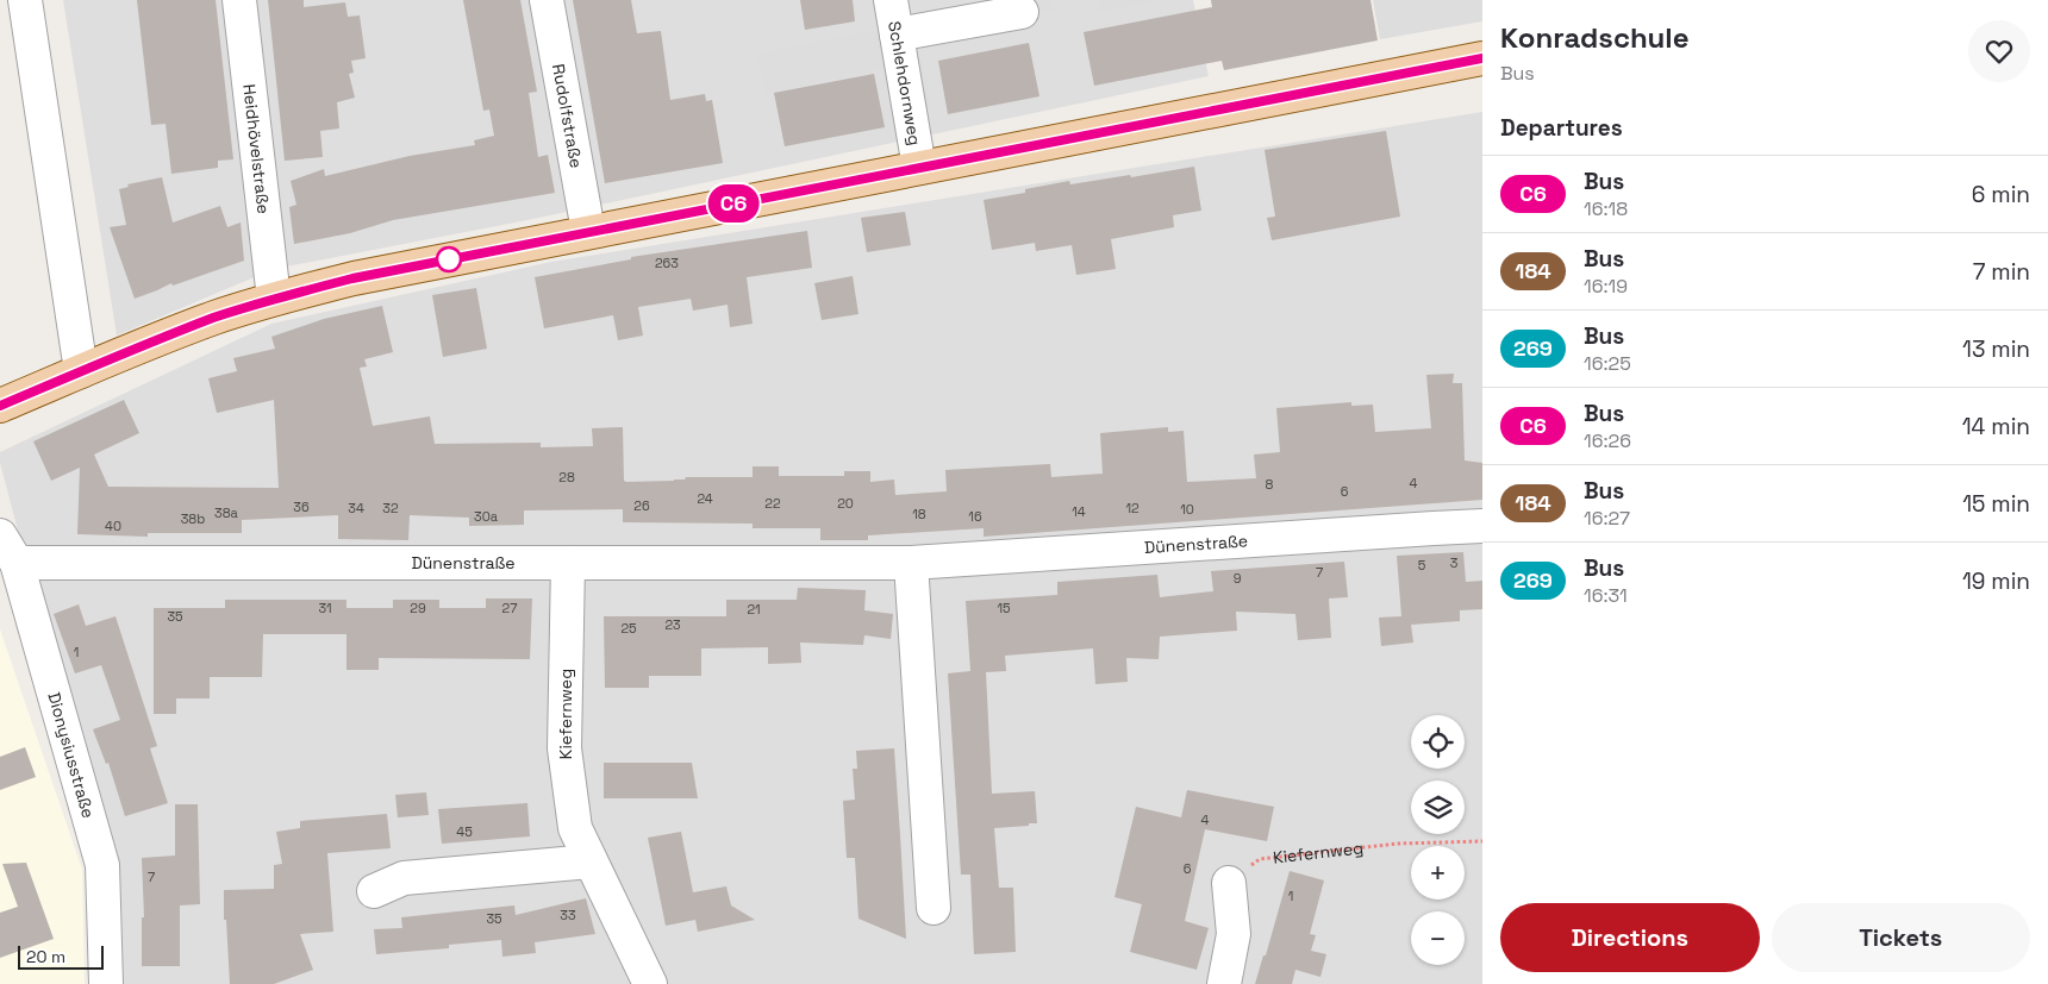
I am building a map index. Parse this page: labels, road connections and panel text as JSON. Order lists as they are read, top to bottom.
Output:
{
  "streets": {
    "street": [
      "Schlehdornweg",
      "Rudolfstraße",
      "Heidhövelstraße",
      "Dünenstraße",
      "Kiefernweg",
      "Dionysiusstraße"
    ]
  },
  "crossings": [
    ["Dünenstraße", "Kiefernweg"],
    ["Dünenstraße", "Dionysiusstraße"]
  ],
  "lines": ["bus line C6"],
  "house_numbers": [
    "263",
    "28",
    "4",
    "8",
    "6",
    "24",
    "22",
    "20",
    "26",
    "36",
    "34",
    "32",
    "12",
    "10",
    "14",
    "38a",
    "18",
    "30a",
    "16",
    "38b",
    "40",
    "3",
    "5",
    "7",
    "9",
    "31",
    "29",
    "27",
    "15",
    "21",
    "35",
    "23",
    "25",
    "1",
    "4",
    "45",
    "6",
    "7",
    "1",
    "33",
    "35"
  ],
  "scale_bar": "20 m",
  "page": {
    "on_map": "C6",
    "heading": [
      ["Konradschule", "Bus"],
      "Departures"
    ],
    "list": [
      {
        "mark": "C6",
        "name": "Bus",
        "note": "16:18",
        "value": "6 min"
      },
      {
        "mark": "184",
        "name": "Bus",
        "note": "16:19",
        "value": "7 min"
      },
      {
        "mark": "269",
        "name": "Bus",
        "note": "16:25",
        "value": "13 min"
      },
      {
        "mark": "C6",
        "name": "Bus",
        "note": "16:26",
        "value": "14 min"
      },
      {
        "mark": "184",
        "name": "Bus",
        "note": "16:27",
        "value": "15 min"
      },
      {
        "mark": "269",
        "name": "Bus",
        "note": "16:31",
        "value": "19 min"
      }
    ],
    "map_buttons": ["+", "−"],
    "buttons": ["Directions", "Tickets"],
    "scale": "20 m"
  }
}
